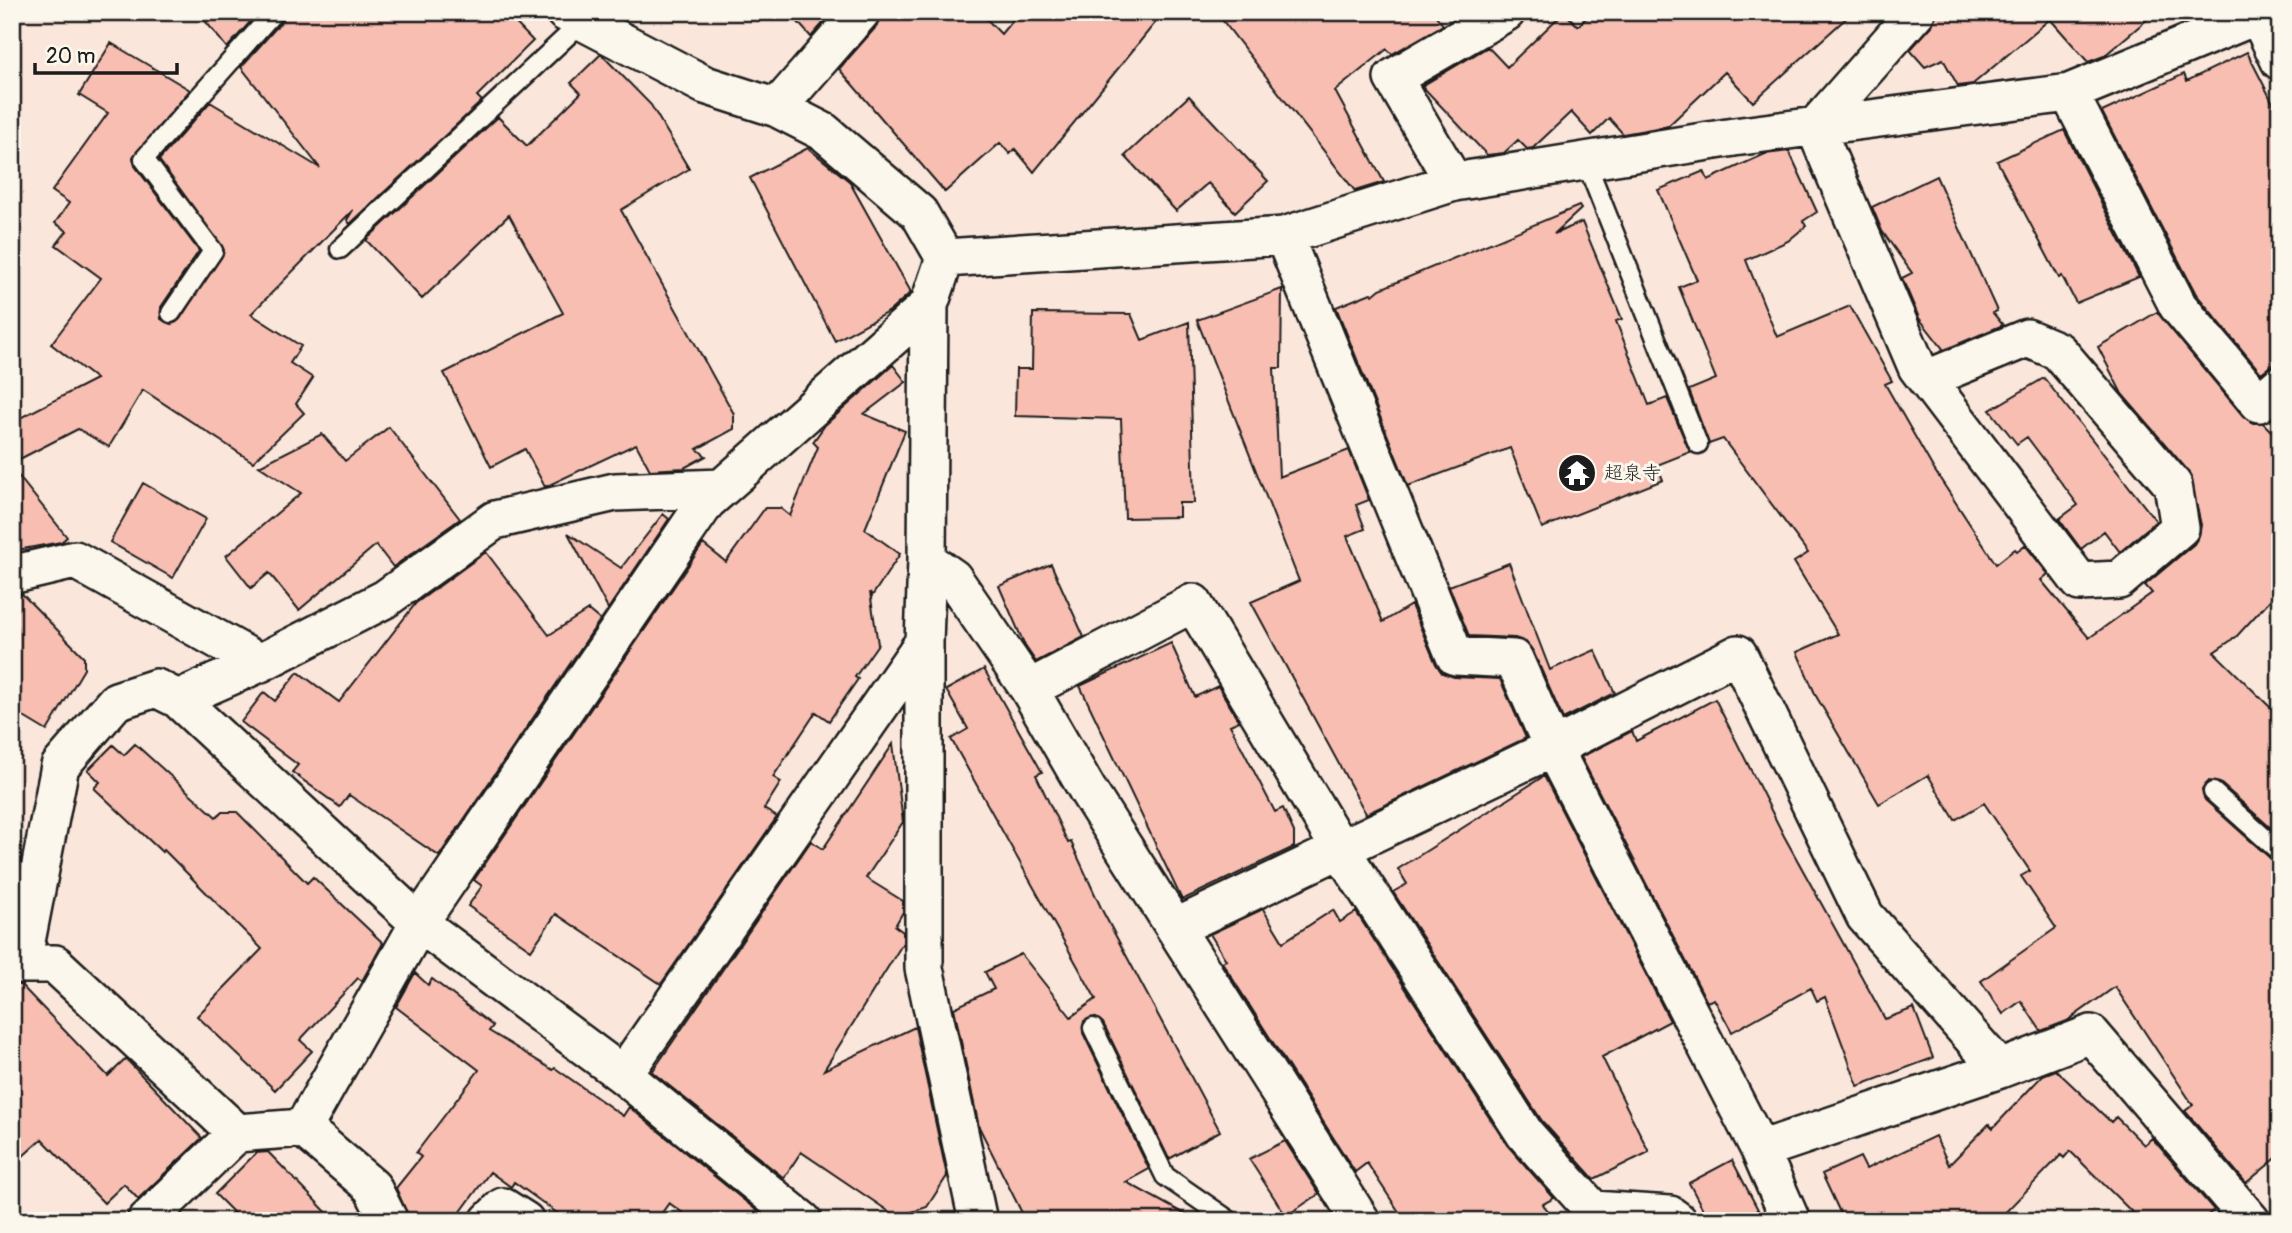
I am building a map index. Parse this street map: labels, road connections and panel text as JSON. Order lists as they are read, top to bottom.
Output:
{
  "places": {
    "temple": ["超泉寺"]
  },
  "scale_bar": "20 m"
}
